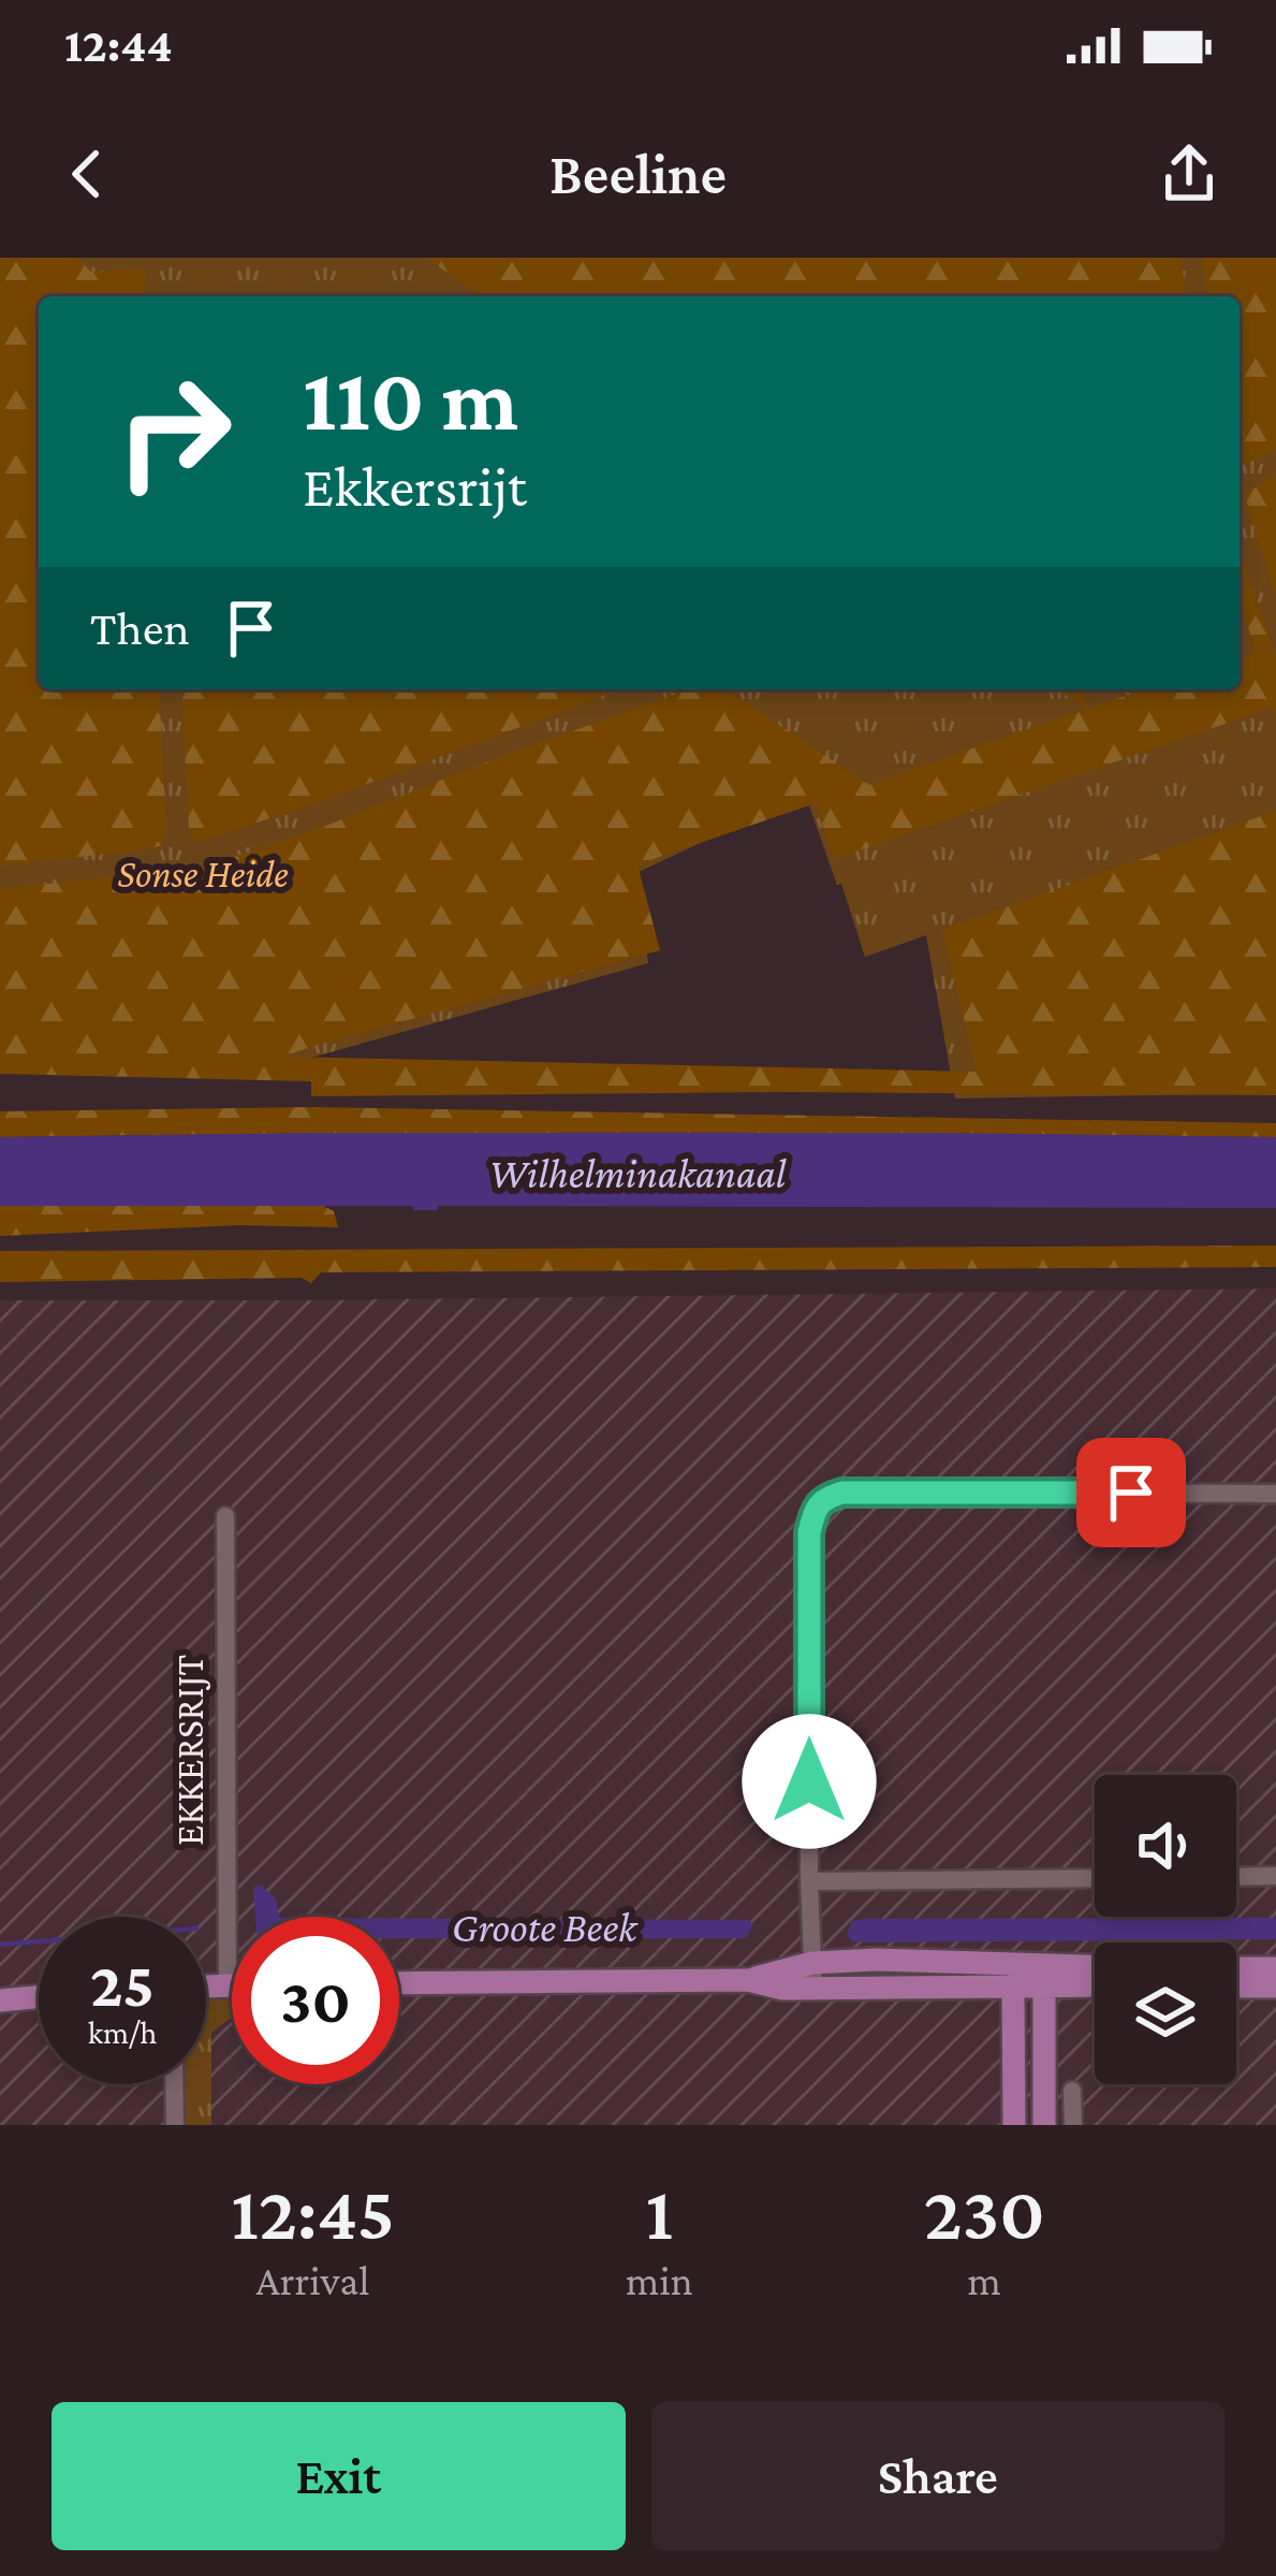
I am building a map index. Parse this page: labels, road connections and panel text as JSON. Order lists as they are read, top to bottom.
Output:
{
  "streets": {
    "street": ["EKKERSRIJT"]
  },
  "water": ["Wilhelminakanaal", "Groote Beek"],
  "parks": ["Sonse Heide"],
  "page": {
    "status": "12:44",
    "header": "Beeline",
    "turn": ["110 m", "Ekkersrijt"],
    "then": "Then",
    "speed": "25 km/h",
    "limit": "30",
    "eta": [
      "12:45",
      "Arrival",
      "1",
      "min",
      "230",
      "m"
    ],
    "buttons": ["Exit", "Share"]
  }
}
